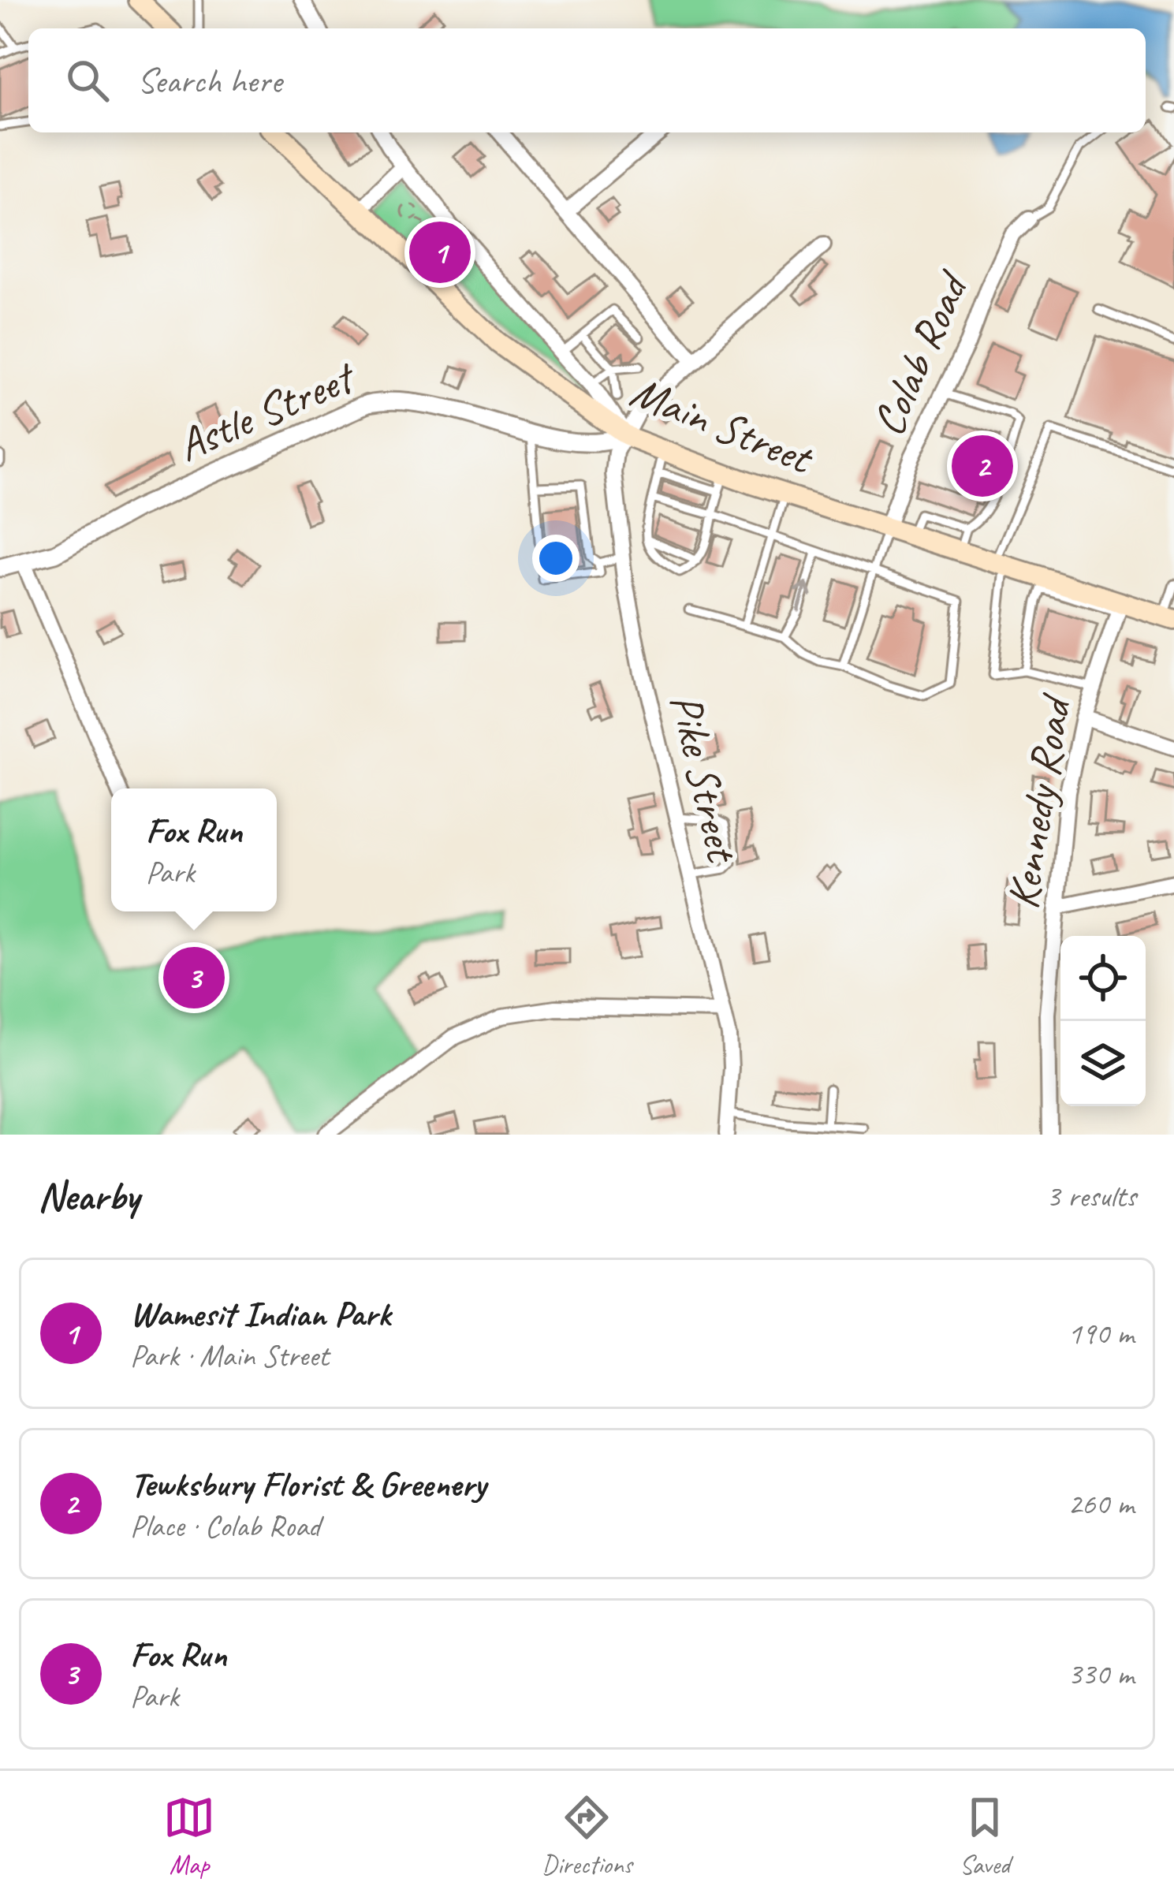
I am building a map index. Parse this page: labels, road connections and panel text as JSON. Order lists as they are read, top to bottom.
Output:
{
  "streets": {
    "main road": ["Main Street"],
    "street": [
      "Colab Road",
      "Astle Street",
      "Pike Street",
      "Kennedy Road"
    ]
  },
  "crossings": [
    ["Colab Road", "Main Street"],
    ["Astle Street", "Main Street"],
    ["Astle Street", "Pike Street"],
    ["Main Street", "Pike Street"],
    ["Main Street", "Kennedy Road"]
  ],
  "page": {
    "search": "Search here",
    "pins": ["1", "2", "3"],
    "popup": ["Fox Run", "Park"],
    "heading": ["Nearby", "3 results"],
    "list": [
      {
        "mark": "1",
        "name": "Wamesit Indian Park",
        "note": "Park · Main Street",
        "value": "190 m"
      },
      {
        "mark": "2",
        "name": "Tewksbury Florist & Greenery",
        "note": "Place · Colab Road",
        "value": "260 m"
      },
      {
        "mark": "3",
        "name": "Fox Run",
        "note": "Park",
        "value": "330 m"
      }
    ],
    "nav": ["Map", "Directions", "Saved"]
  }
}
